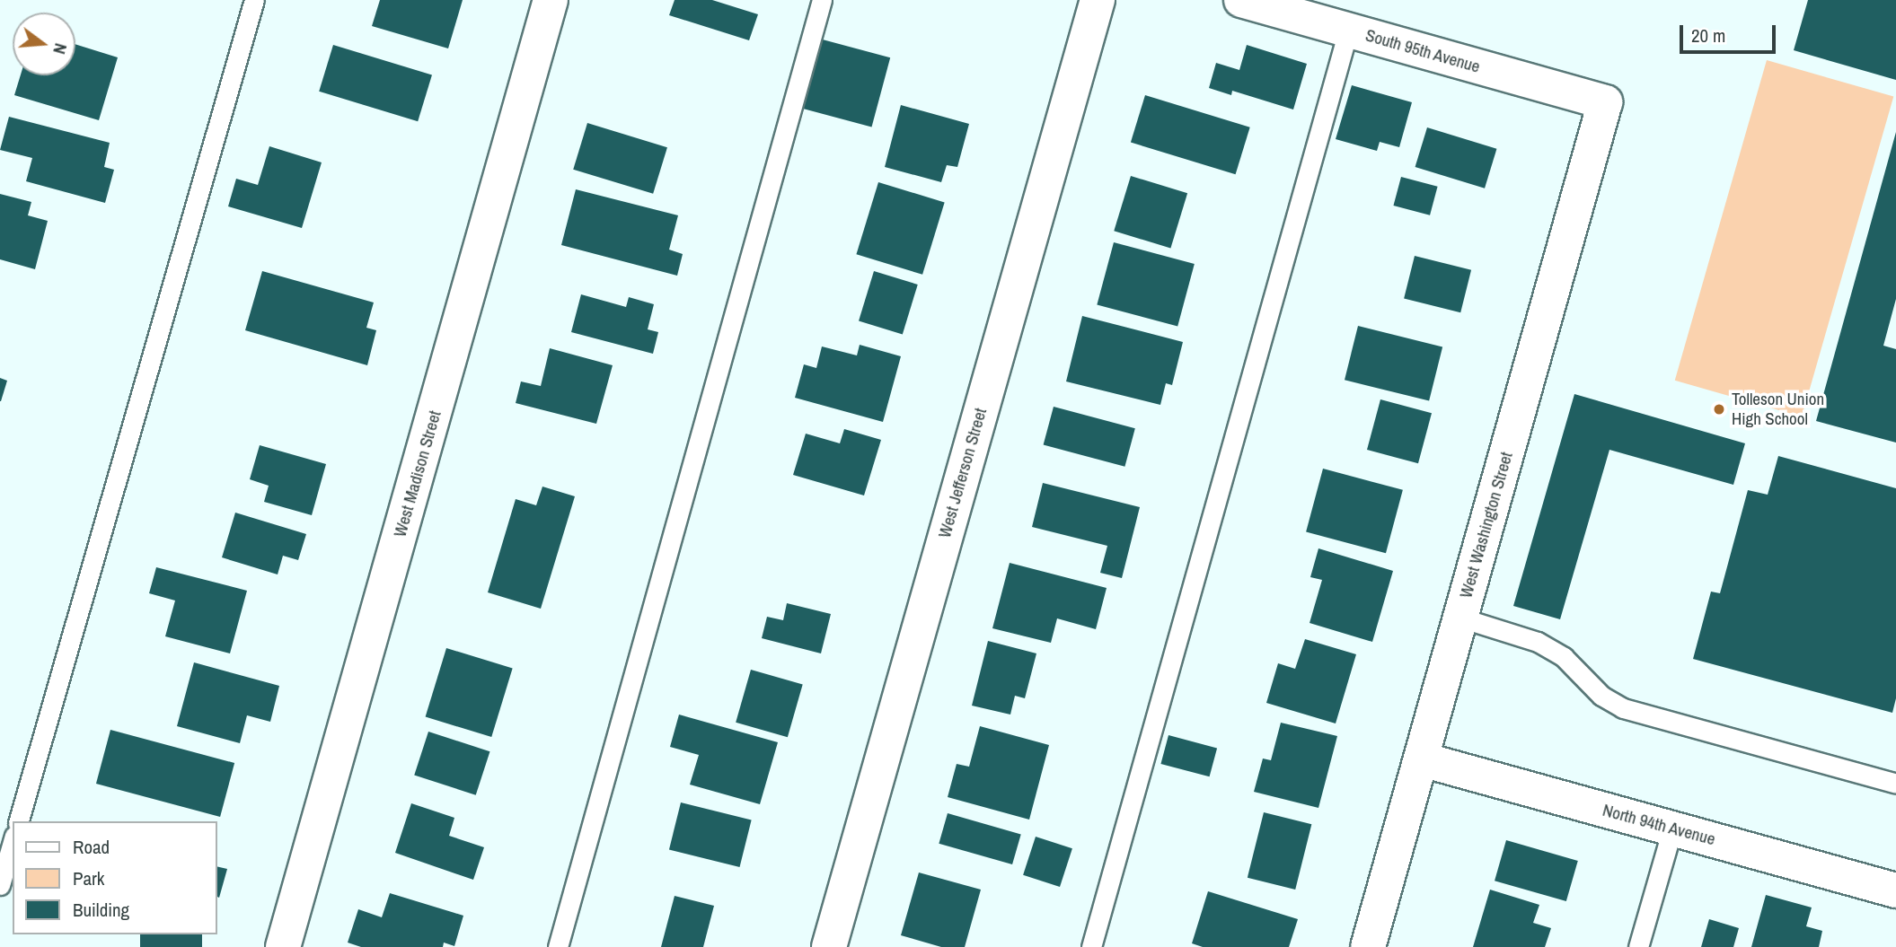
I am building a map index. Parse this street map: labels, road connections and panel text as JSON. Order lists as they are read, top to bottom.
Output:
{
  "streets": {
    "street": [
      "South 95th Avenue",
      "West Jefferson Street",
      "West Madison Street",
      "West Washington Street",
      "North 94th Avenue"
    ]
  },
  "crossings": [
    ["South 95th Avenue", "West Washington Street"],
    ["West Washington Street", "North 94th Avenue"]
  ],
  "places": ["Tolleson Union High School"],
  "legend": ["Road", "Park", "Building"],
  "scale_bar": "20 m",
  "north": "right"
}
